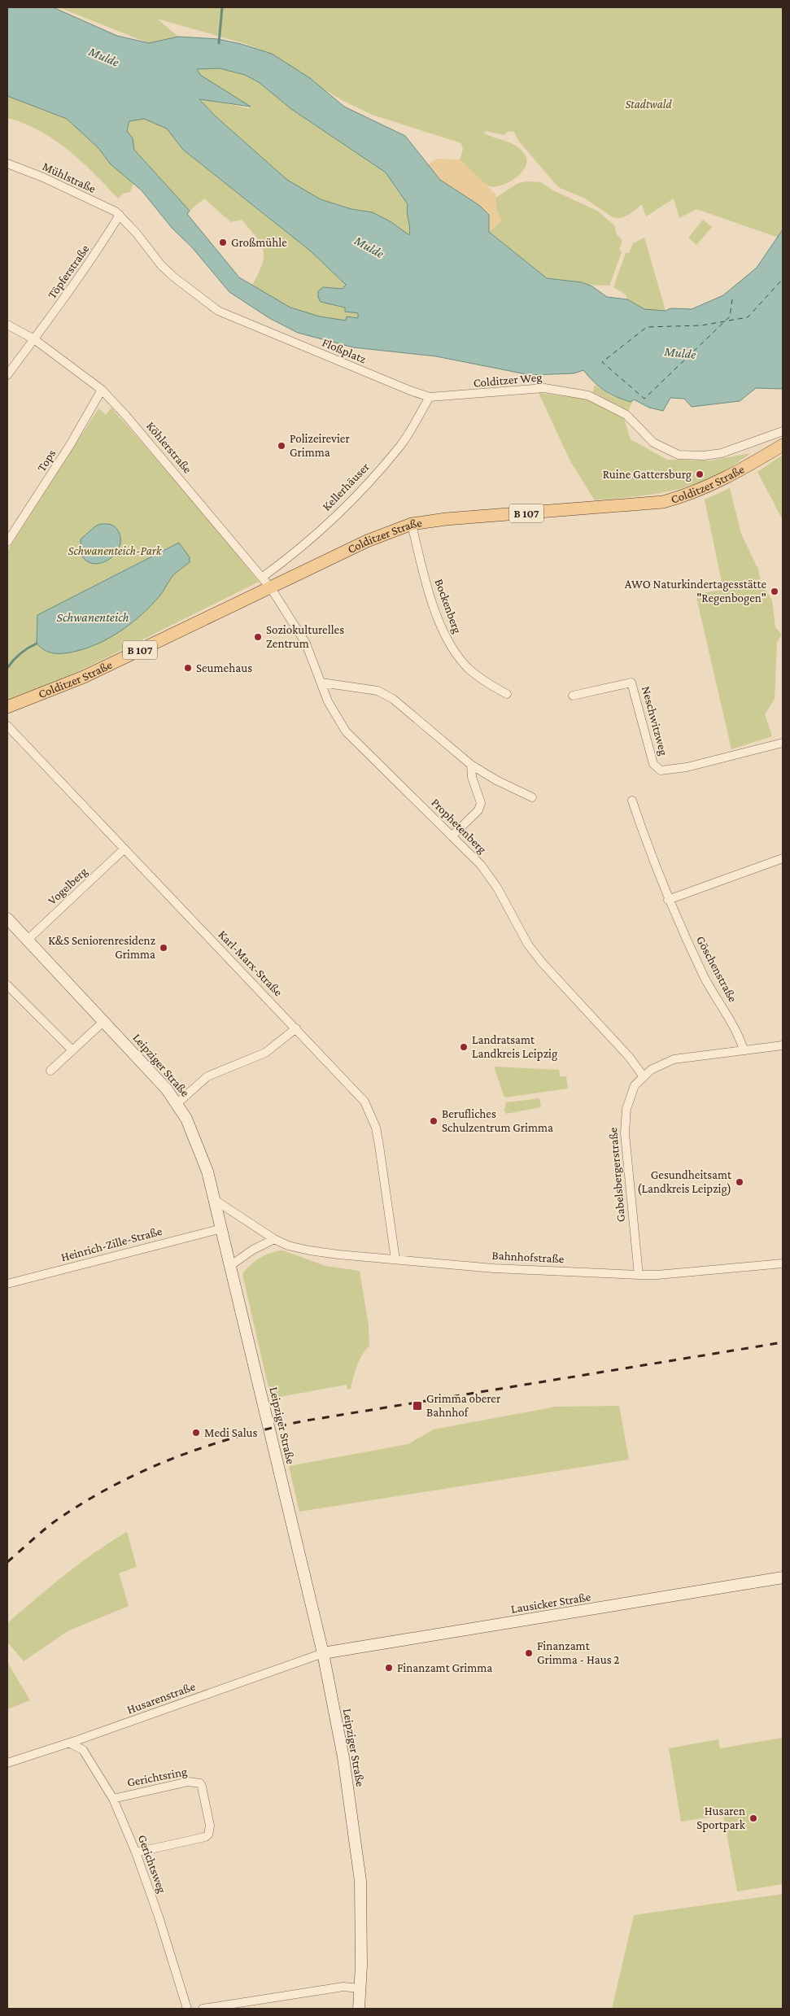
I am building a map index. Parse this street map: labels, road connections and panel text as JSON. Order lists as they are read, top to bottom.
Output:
{
  "streets": {
    "main road": [
      "Colditzer Straße",
      "B 107",
      "Leipziger Straße",
      "Lausicker Straße"
    ],
    "street": [
      "Mühlstraße",
      "Töpferstraße",
      "Floßplatz",
      "Colditzer Weg",
      "Köhlerstraße",
      "Tops",
      "Kellerhäuser",
      "Bockenberg",
      "Neschwitzweg",
      "Prophetenberg",
      "Vogelberg",
      "Karl-Marx-Straße",
      "Göschenstraße",
      "Gabelsbergerstraße",
      "Heinrich-Zille-Straße",
      "Bahnhofstraße",
      "Husarenstraße",
      "Gerichtsring",
      "Gerichtsweg"
    ]
  },
  "crossings": [
    ["Mühlstraße", "Töpferstraße"],
    ["Mühlstraße", "Floßplatz"],
    ["Töpferstraße", "Floßplatz"],
    ["Töpferstraße", "Köhlerstraße"],
    ["Floßplatz", "Colditzer Weg"],
    ["Floßplatz", "Kellerhäuser"],
    ["Colditzer Weg", "Kellerhäuser"],
    ["Köhlerstraße", "Tops"],
    ["Köhlerstraße", "Colditzer Straße"],
    ["Köhlerstraße", "Kellerhäuser"],
    ["Köhlerstraße", "Prophetenberg"],
    ["Colditzer Straße", "Bockenberg"],
    ["Colditzer Straße", "Prophetenberg"],
    ["Prophetenberg", "Gabelsbergerstraße"],
    ["Vogelberg", "Karl-Marx-Straße"],
    ["Vogelberg", "Leipziger Straße"],
    ["Karl-Marx-Straße", "Bahnhofstraße"],
    ["Göschenstraße", "Gabelsbergerstraße"],
    ["Leipziger Straße", "Heinrich-Zille-Straße"],
    ["Leipziger Straße", "Bahnhofstraße"],
    ["Leipziger Straße", "Lausicker Straße"],
    ["Leipziger Straße", "Husarenstraße"],
    ["Gabelsbergerstraße", "Bahnhofstraße"],
    ["Lausicker Straße", "Husarenstraße"],
    ["Husarenstraße", "Gerichtsweg"],
    ["Gerichtsring", "Gerichtsweg"]
  ],
  "water": ["Mulde", "Schwanenteich"],
  "parks": ["Stadtwald", "Schwanenteich-Park"],
  "places": {
    "other": [
      "Großmühle",
      "Polizeirevier Grimma",
      "Ruine Gattersburg",
      "AWO Naturkindertagesstätte \"Regenbogen\"",
      "Soziokulturelles Zentrum",
      "Seumehaus",
      "K&S Seniorenresidenz Grimma",
      "Landratsamt Landkreis Leipzig",
      "Berufliches Schulzentrum Grimma",
      "Gesundheitsamt (Landkreis Leipzig)",
      "Medi Salus",
      "Finanzamt Grimma - Haus 2",
      "Finanzamt Grimma",
      "Husaren Sportpark"
    ],
    "transit": ["Grimma oberer Bahnhof"]
  }
}
